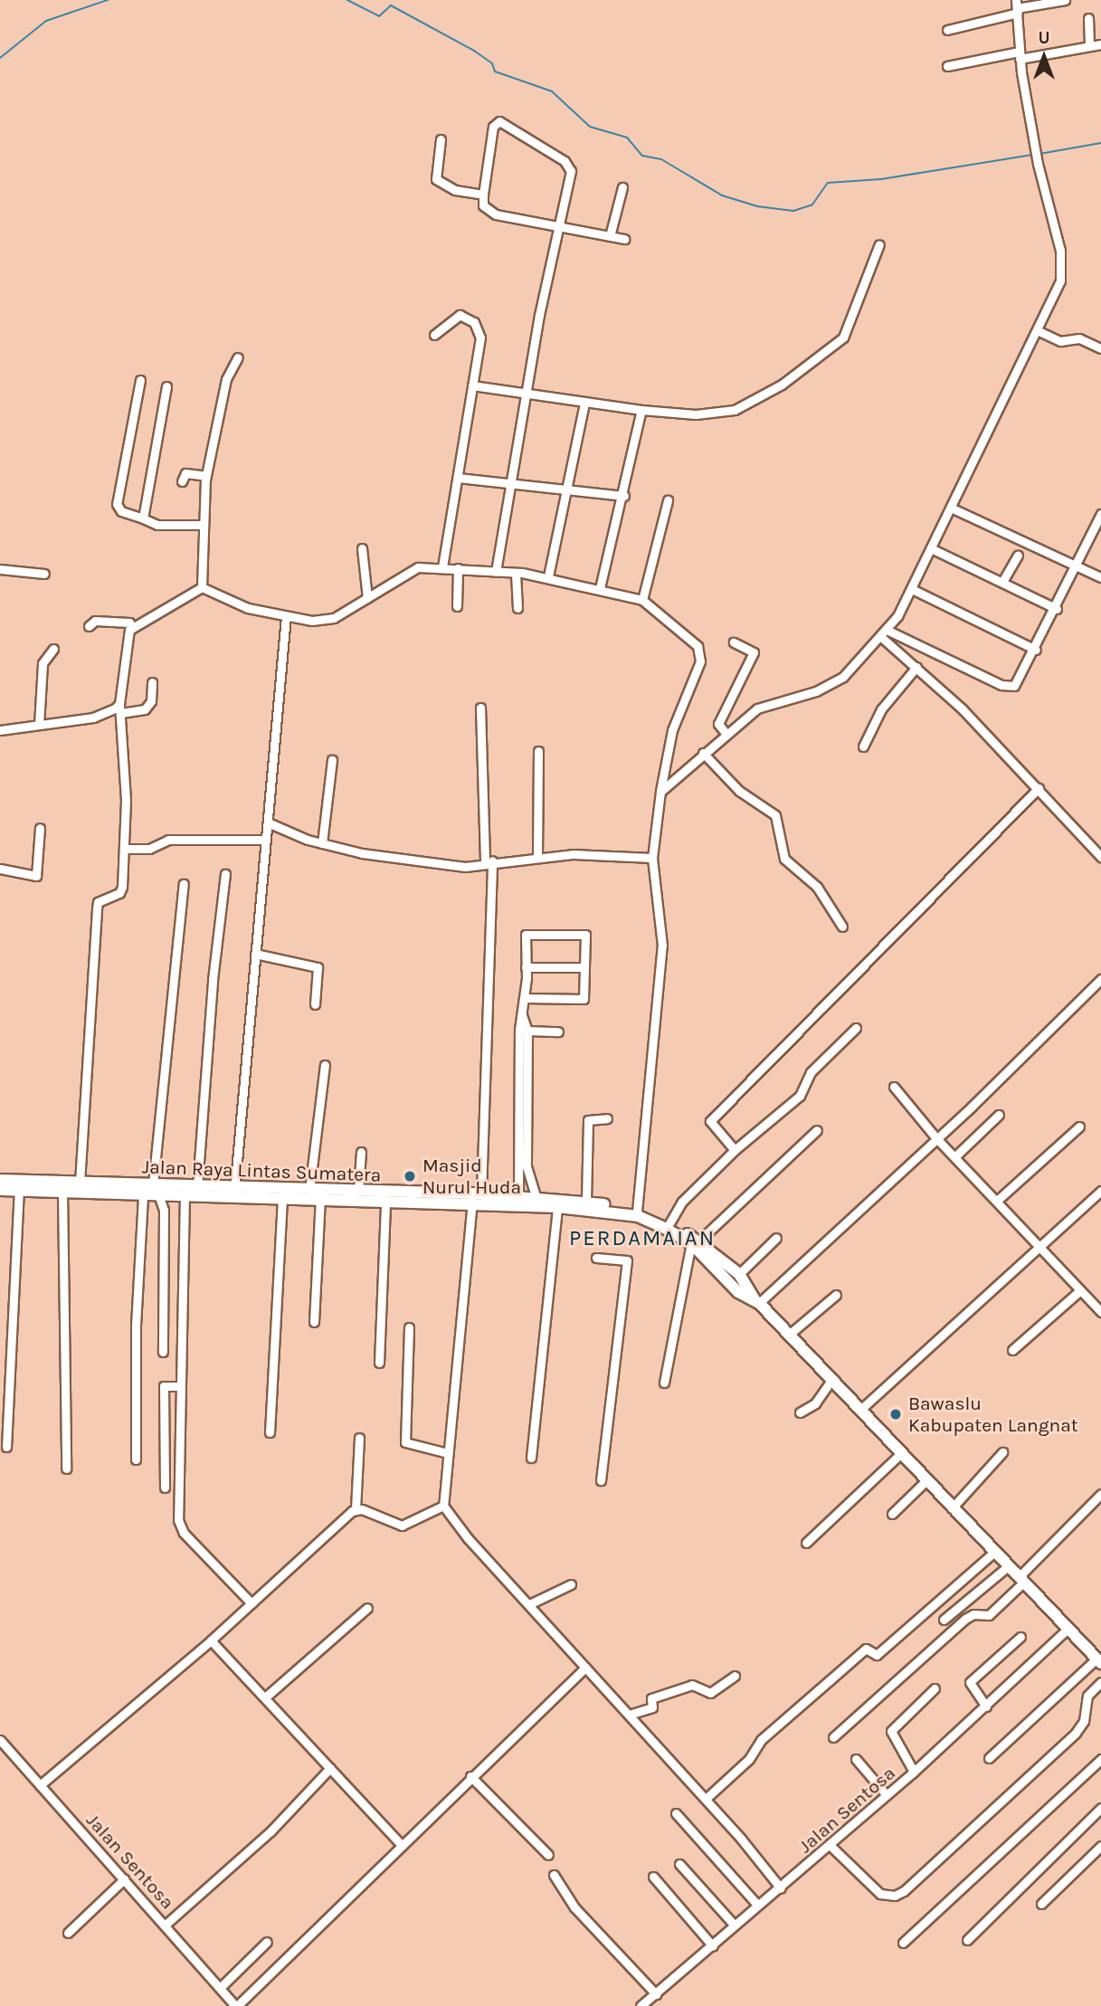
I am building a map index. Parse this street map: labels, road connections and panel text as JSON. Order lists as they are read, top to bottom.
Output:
{
  "streets": {
    "highway": ["Jalan Raya Lintas Sumatera"],
    "street": ["Jalan Sentosa"]
  },
  "crossings": [
    ["Jalan Raya Lintas Sumatera", "Jalan Sentosa"]
  ],
  "districts": ["PERDAMAIAN"],
  "places": ["Masjid Nurul Huda", "Bawaslu Kabupaten Langnat"],
  "north": "top"
}
